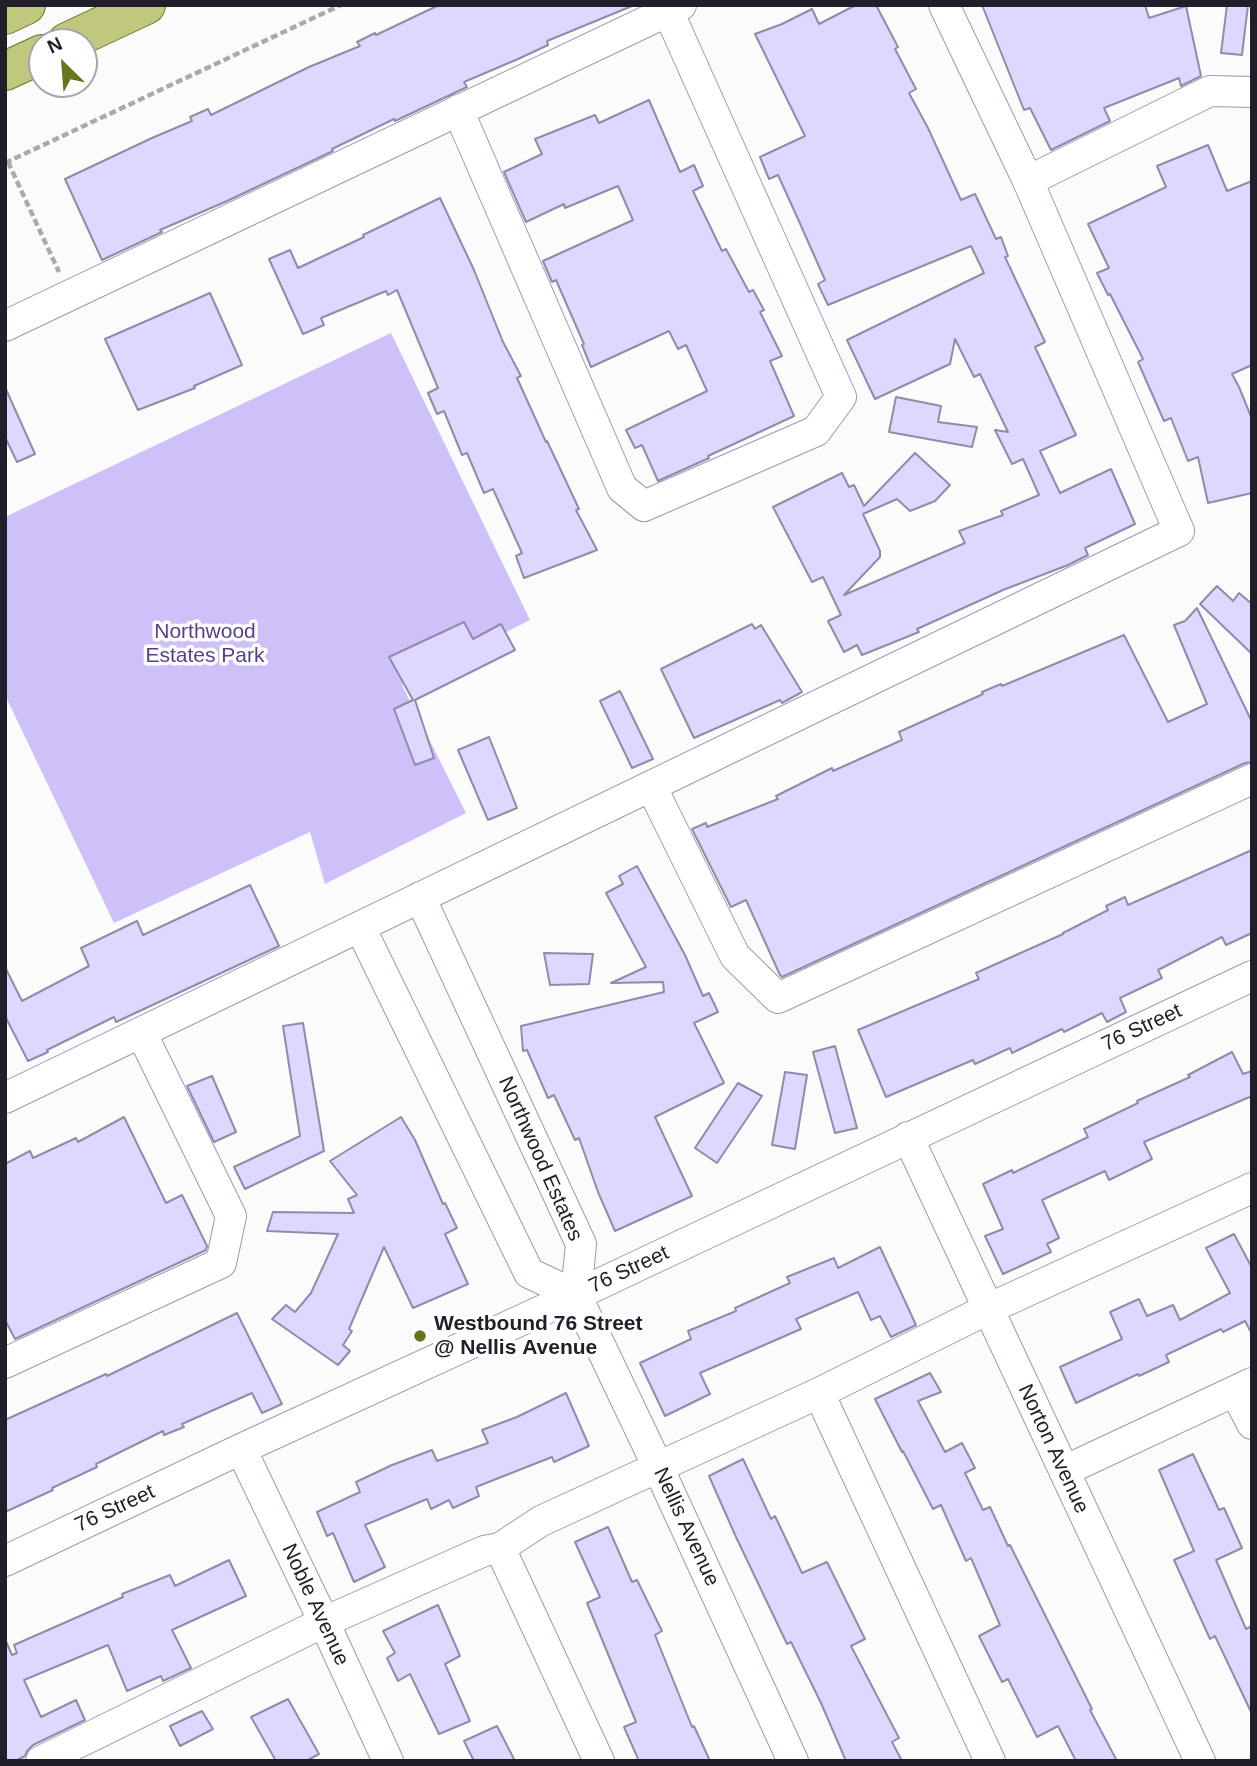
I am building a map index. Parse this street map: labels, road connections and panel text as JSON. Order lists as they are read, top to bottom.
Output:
{
  "streets": {
    "street": [
      "76 Street",
      "Northwood Estates",
      "Norton Avenue",
      "Nellis Avenue",
      "Noble Avenue"
    ]
  },
  "crossings": [
    ["76 Street", "Northwood Estates"],
    ["76 Street", "Norton Avenue"],
    ["76 Street", "Nellis Avenue"],
    ["76 Street", "Noble Avenue"],
    ["Northwood Estates", "Nellis Avenue"]
  ],
  "parks": ["Northwood Estates Park"],
  "places": ["Westbound 76 Street @ Nellis Avenue"],
  "north": "top left"
}
